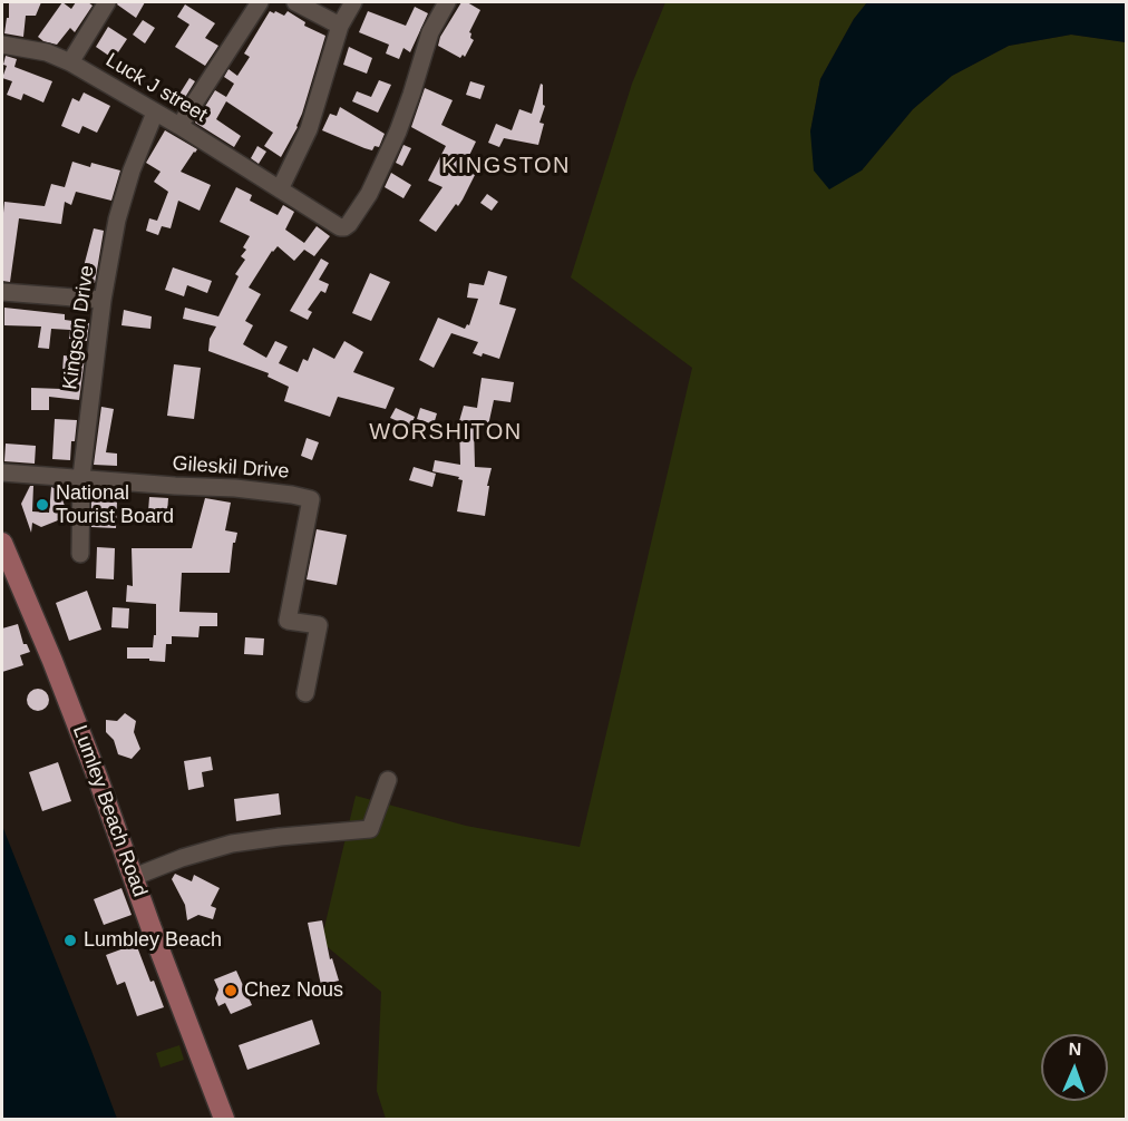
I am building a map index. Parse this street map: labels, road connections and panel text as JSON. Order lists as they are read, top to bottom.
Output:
{
  "streets": {
    "main road": ["Lumley Beach Road"],
    "street": ["Luck J street", "Kingson Drive", "Gileskil Drive"]
  },
  "crossings": [
    ["Luck J street", "Kingson Drive"],
    ["Kingson Drive", "Gileskil Drive"]
  ],
  "districts": ["KINGSTON", "WORSHITON"],
  "places": ["National Tourist Board", "Lumbley Beach", "Chez Nous"],
  "north": "top"
}
